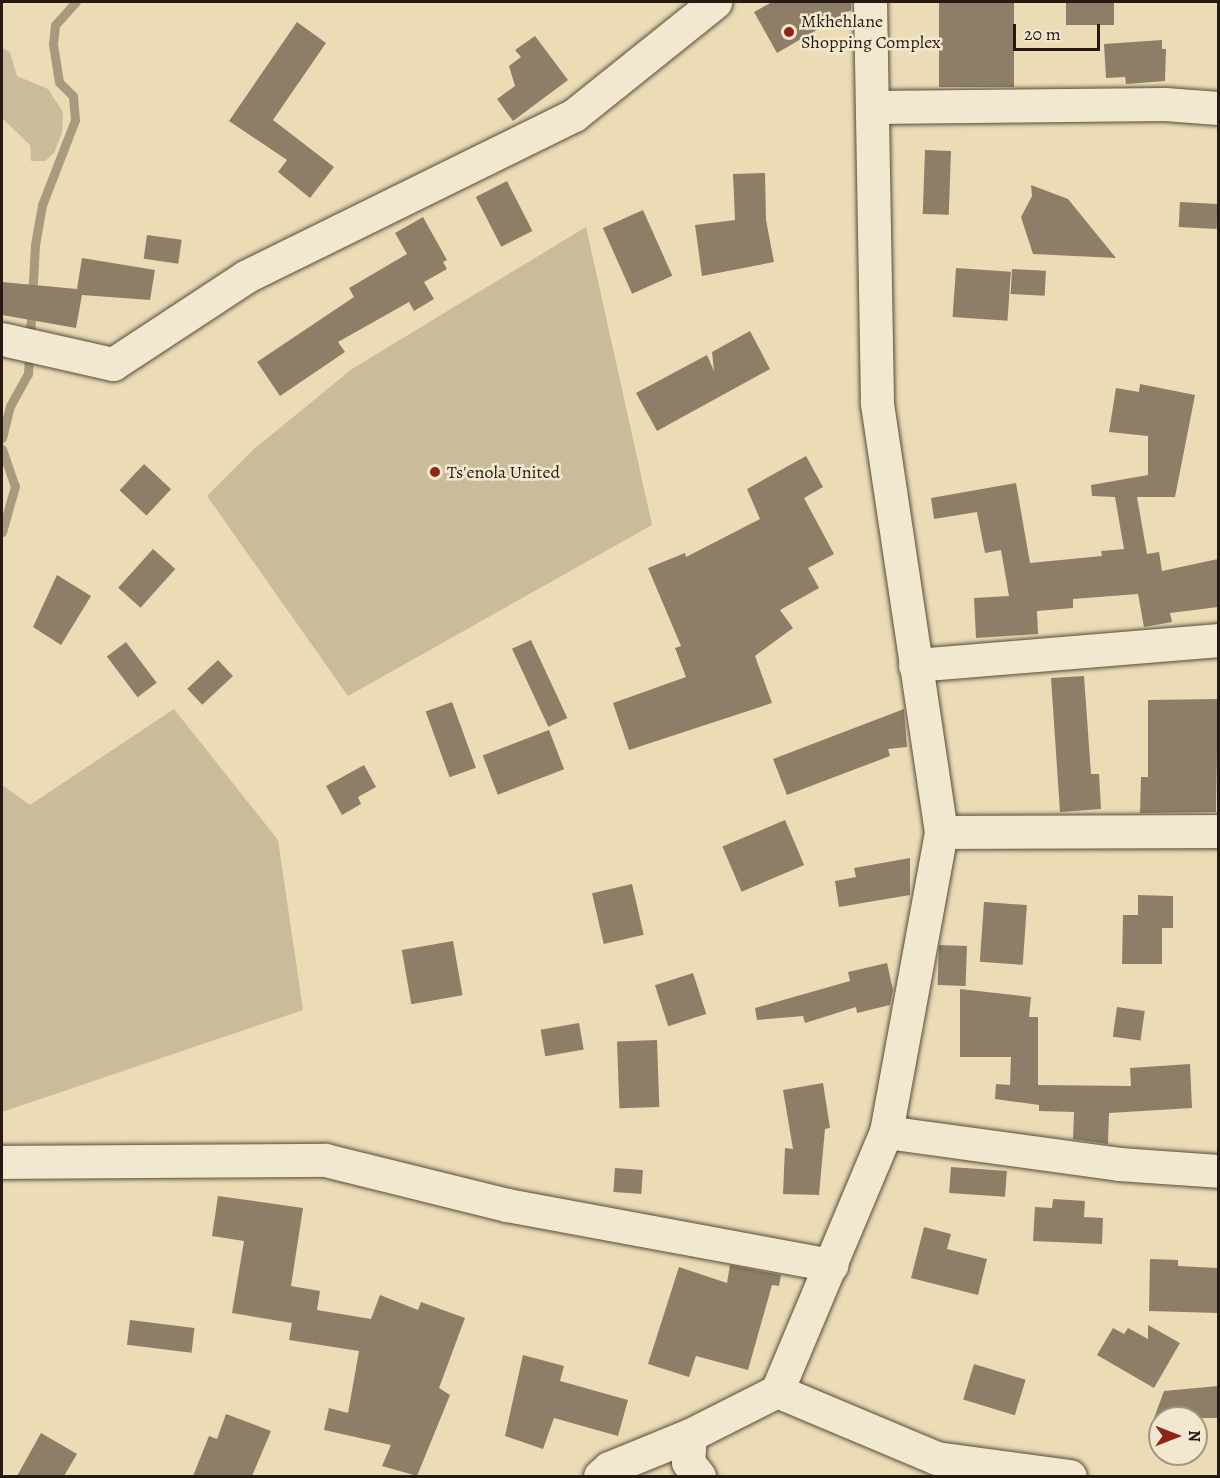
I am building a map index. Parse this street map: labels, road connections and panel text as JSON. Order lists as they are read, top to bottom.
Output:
{
  "places": ["Mkhehlane Shopping Complex", "Ts'enola United"],
  "scale_bar": "20 m",
  "north": "right"
}
